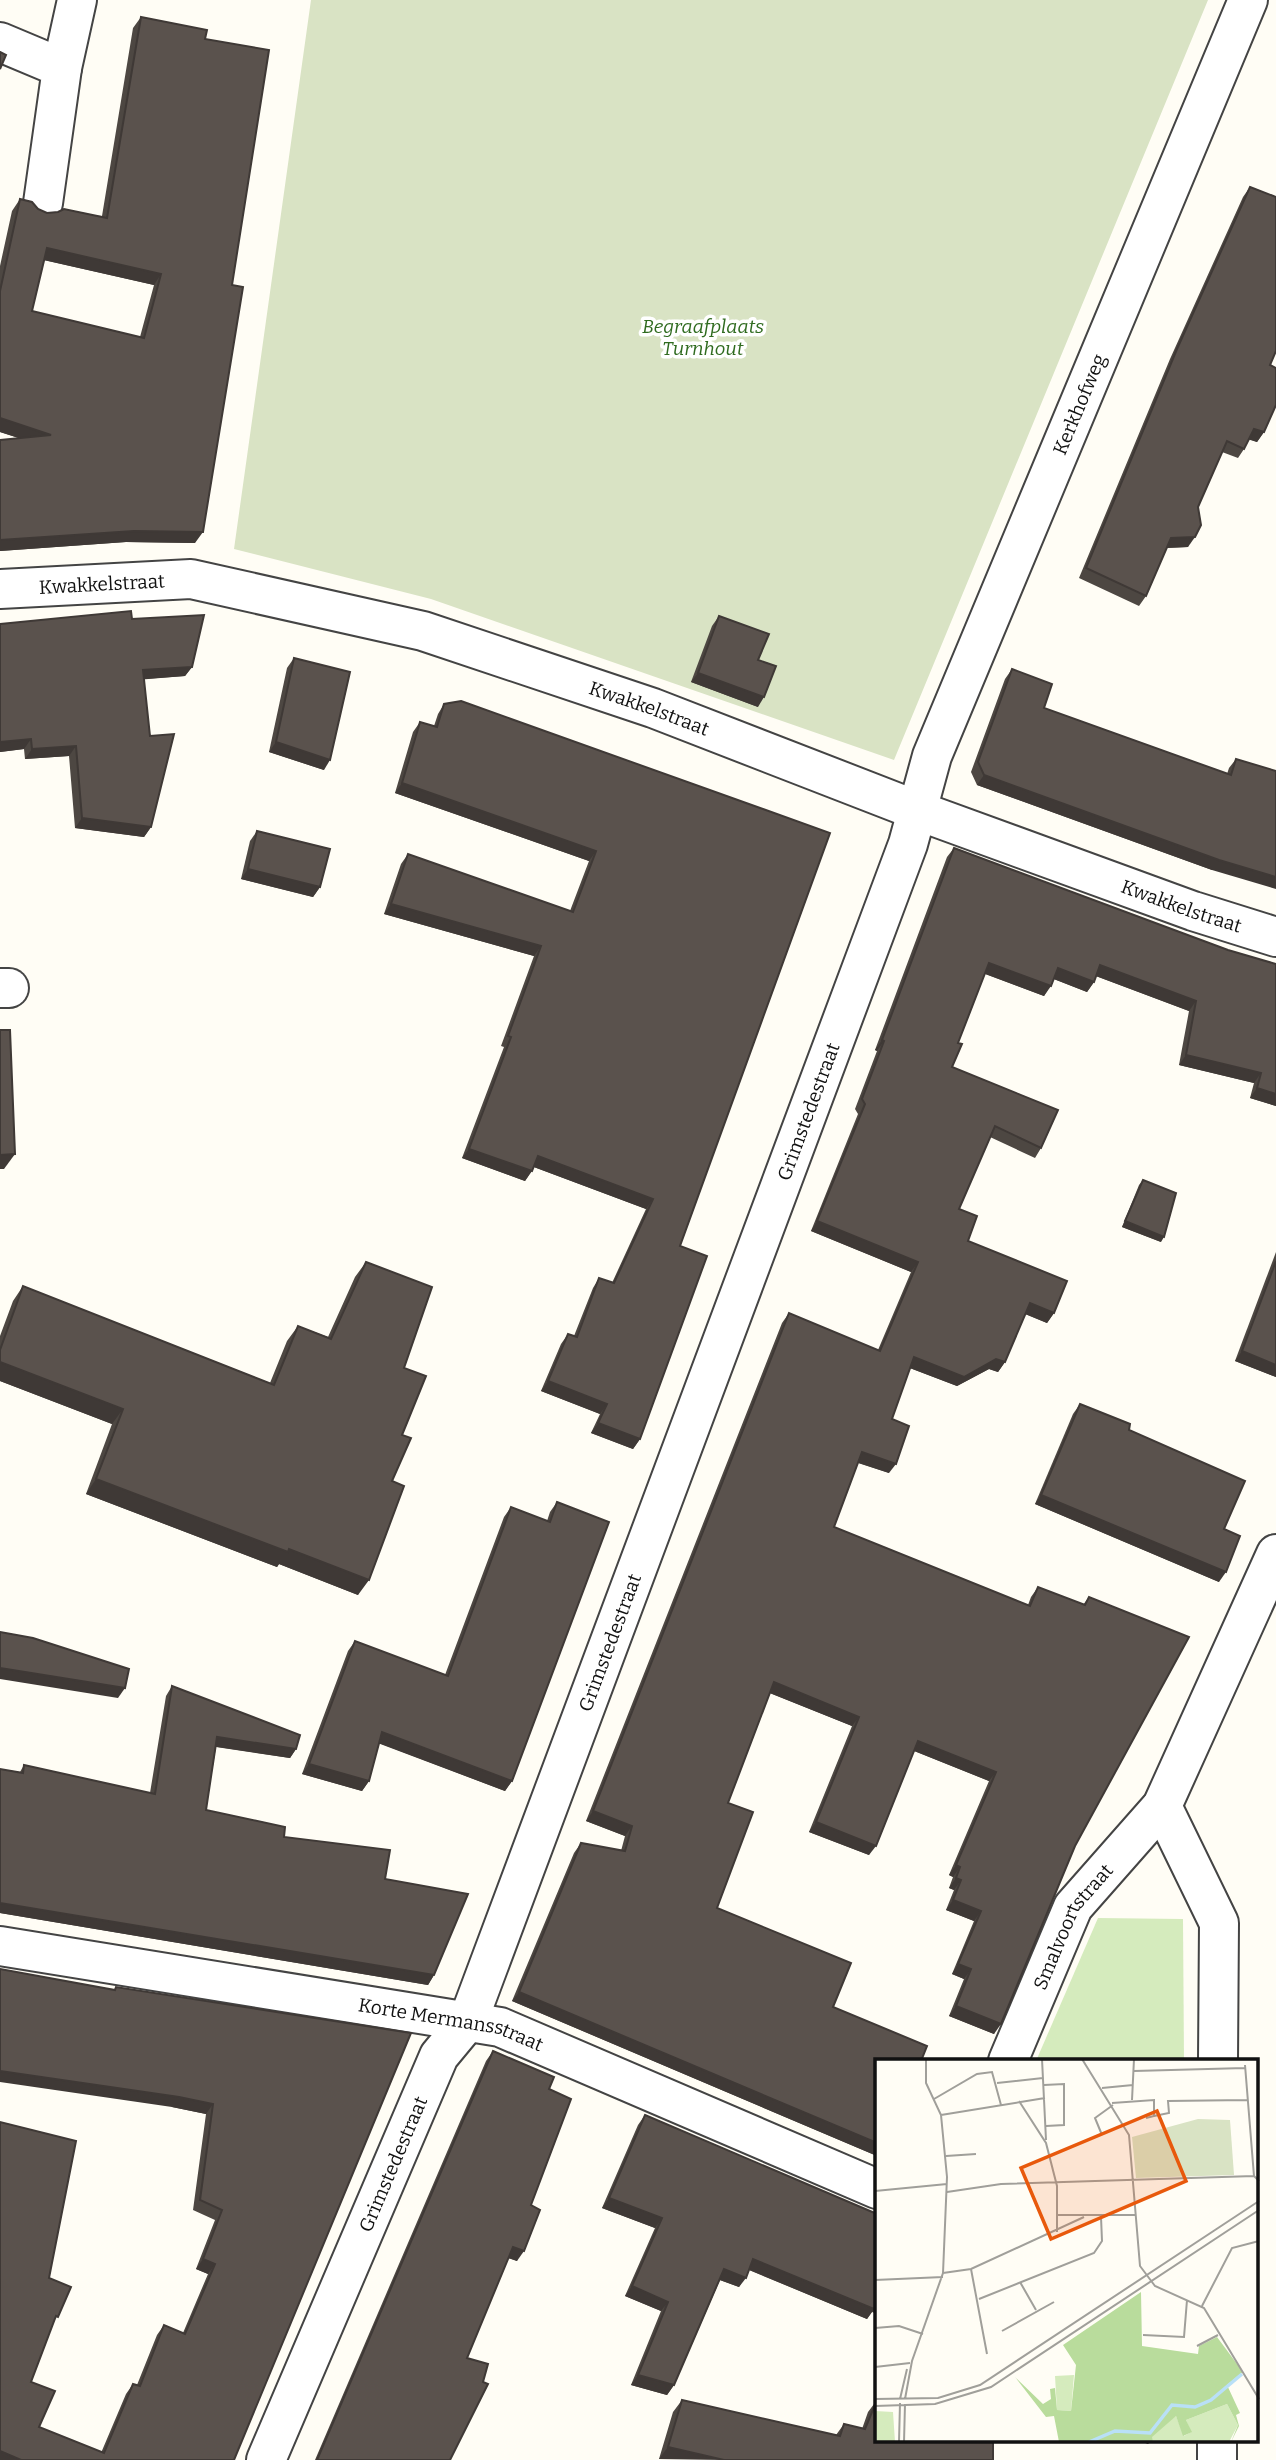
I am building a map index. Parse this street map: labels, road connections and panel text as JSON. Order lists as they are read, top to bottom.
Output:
{
  "streets": {
    "street": [
      "Kerkhofweg",
      "Kwakkelstraat",
      "Grimstedestraat",
      "Smalvoortstraat",
      "Korte Mermansstraat"
    ]
  },
  "crossings": [
    ["Kerkhofweg", "Kwakkelstraat"],
    ["Kerkhofweg", "Grimstedestraat"],
    ["Kwakkelstraat", "Grimstedestraat"],
    ["Grimstedestraat", "Korte Mermansstraat"]
  ],
  "parks": ["Begraafplaats Turnhout"]
}
